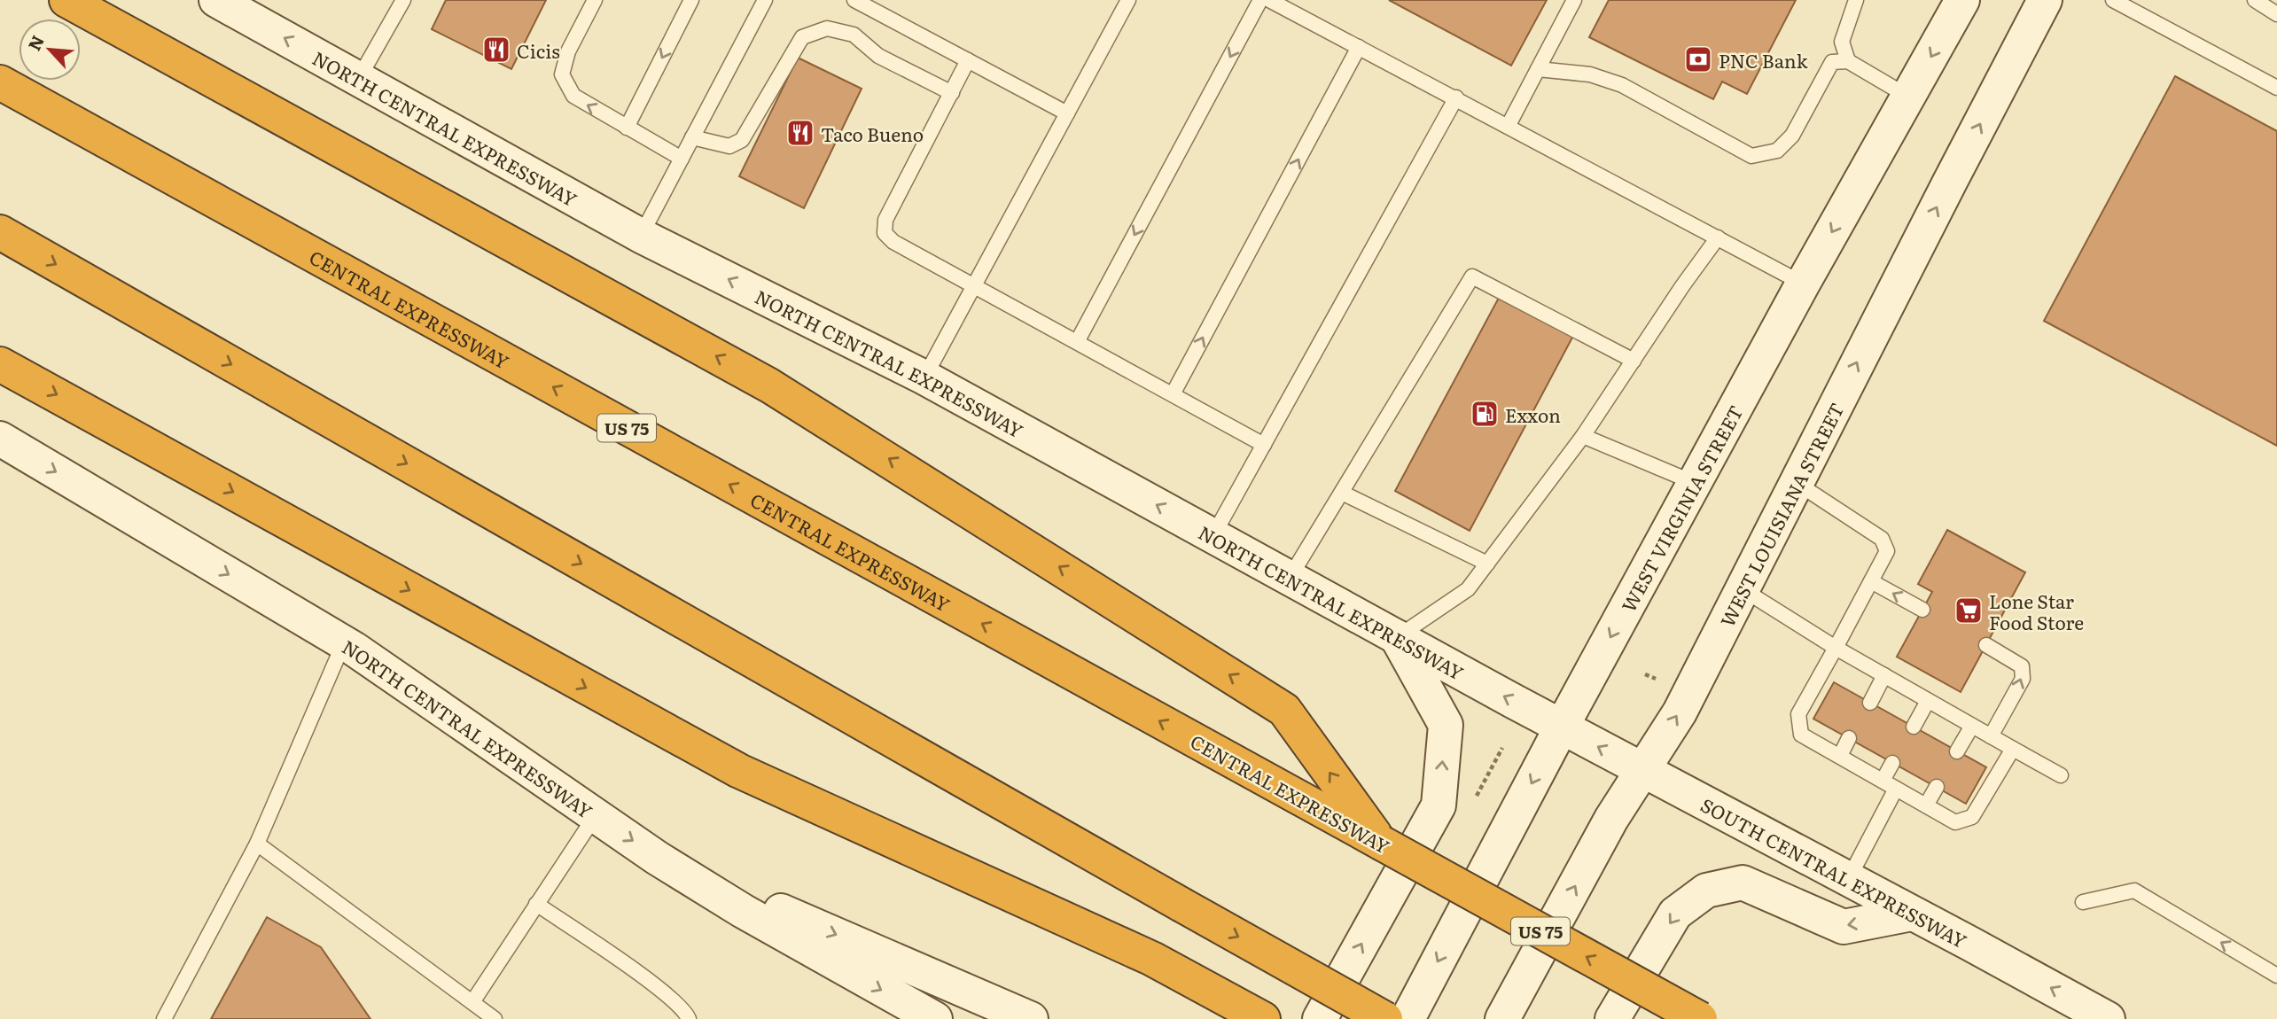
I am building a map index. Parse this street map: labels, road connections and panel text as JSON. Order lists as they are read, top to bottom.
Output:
{
  "streets": {
    "highway": ["CENTRAL EXPRESSWAY", "US 75"],
    "main road": [
      "NORTH CENTRAL EXPRESSWAY",
      "WEST VIRGINIA STREET",
      "WEST LOUISIANA STREET",
      "SOUTH CENTRAL EXPRESSWAY"
    ]
  },
  "crossings": [
    ["NORTH CENTRAL EXPRESSWAY", "WEST VIRGINIA STREET"],
    ["NORTH CENTRAL EXPRESSWAY", "SOUTH CENTRAL EXPRESSWAY"],
    ["WEST VIRGINIA STREET", "SOUTH CENTRAL EXPRESSWAY"],
    ["WEST LOUISIANA STREET", "SOUTH CENTRAL EXPRESSWAY"]
  ],
  "one_way": ["WEST VIRGINIA STREET", "WEST LOUISIANA STREET", "SOUTH CENTRAL EXPRESSWAY"],
  "places": {
    "restaurant": ["Cicis", "Taco Bueno"],
    "bank": ["PNC Bank"],
    "fuel station": ["Exxon"],
    "supermarket": ["Lone Star Food Store"]
  },
  "north": "top left"
}
